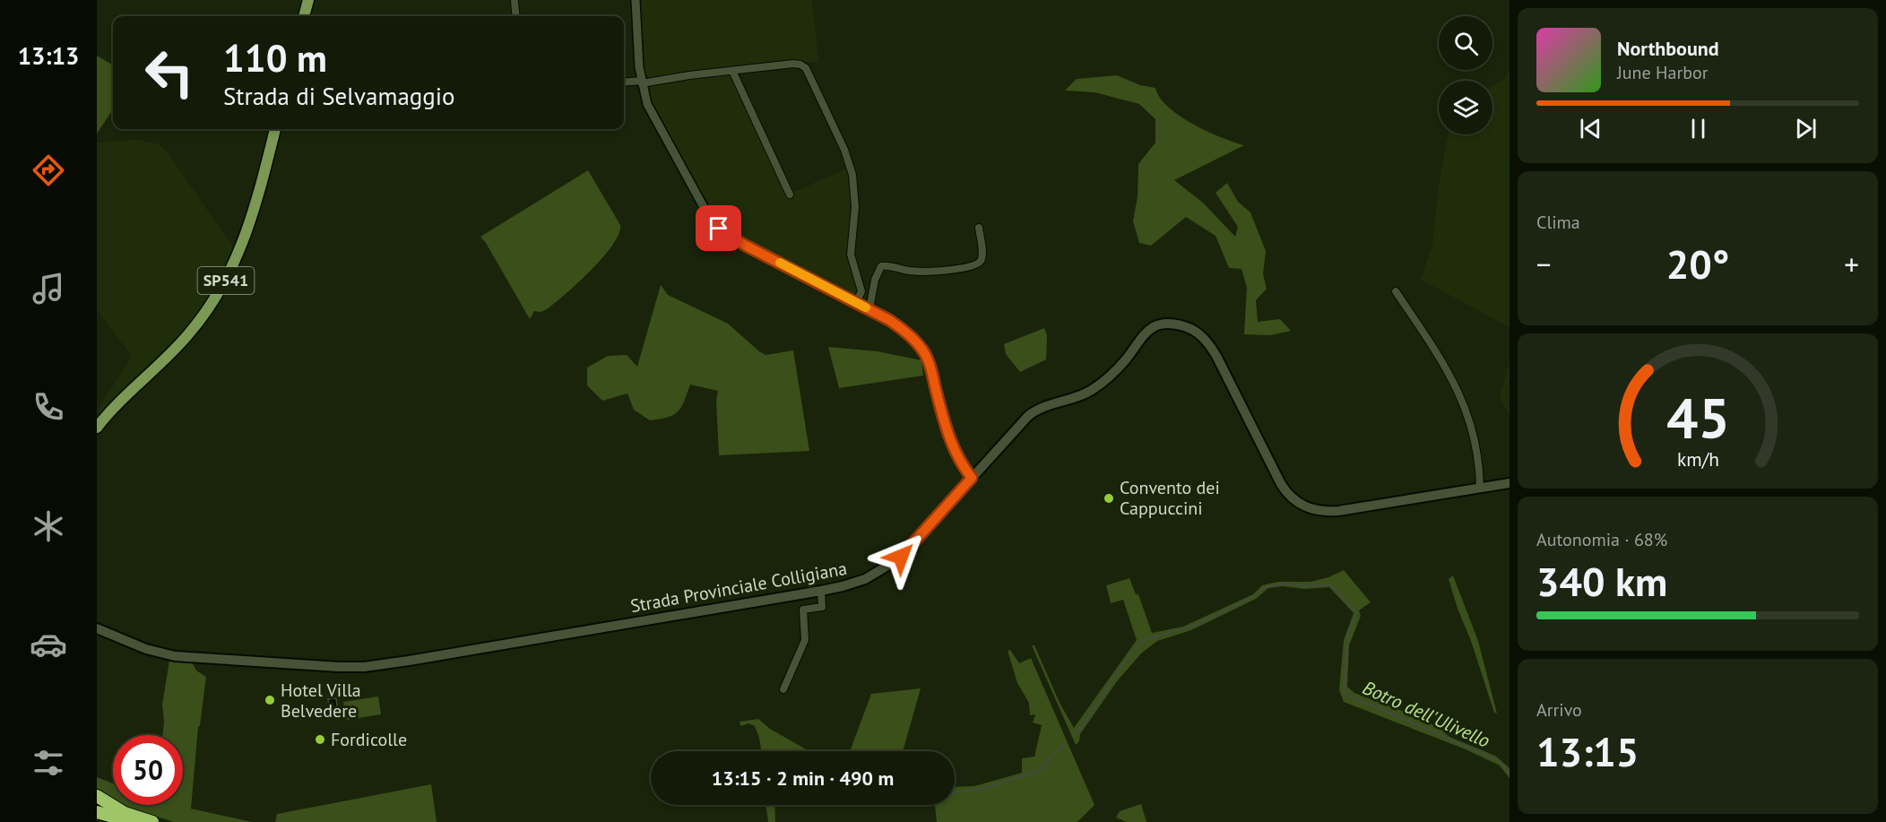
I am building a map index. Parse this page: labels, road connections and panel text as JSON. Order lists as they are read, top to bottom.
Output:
{
  "streets": {
    "main road": ["SP541", "Strada Provinciale Colligiana"]
  },
  "water": ["Botro dell'Ulivello"],
  "places": ["Convento dei Cappuccini", "Hotel Villa Belvedere", "Fordicolle"],
  "page": {
    "tabs": "13:13",
    "turn": ["110 m", "Strada di Selvamaggio"],
    "song": ["Northbound", "June Harbor"],
    "tile": [
      "Clima",
      ["Autonomia · 68%", "340 km"],
      ["Arrivo", "13:15"]
    ],
    "heat": ["−", "20°", "+"],
    "limit": "50",
    "trip": "13:15 · 2 min · 490 m",
    "gauge": ["45", "km/h"]
  }
}
